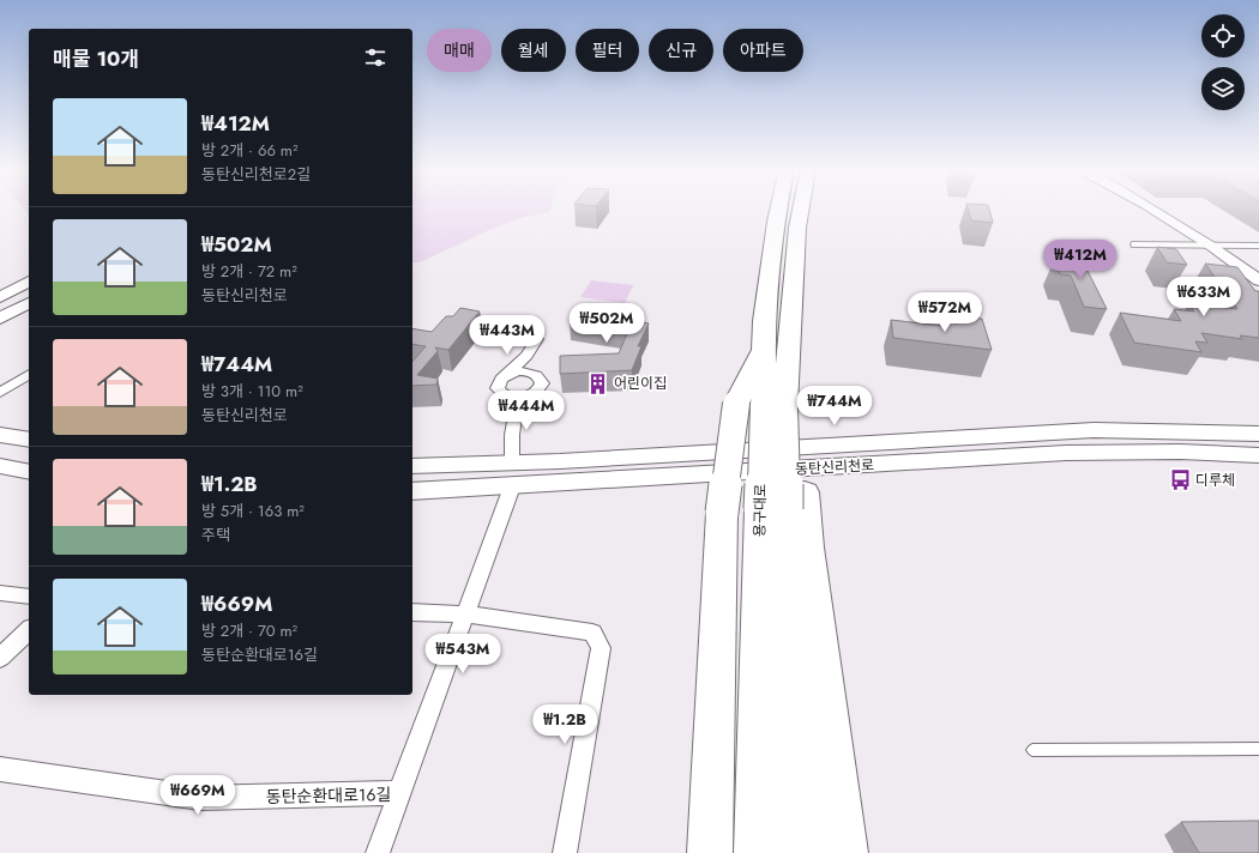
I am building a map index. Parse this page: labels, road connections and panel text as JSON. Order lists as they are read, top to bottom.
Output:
{
  "streets": {
    "highway": ["용구대로"],
    "main road": ["동탄신리천로"],
    "street": ["동탄순환대로16길"]
  },
  "places": {
    "building": ["어린이집"],
    "bus stop": ["디루체"]
  },
  "page": {
    "chip": [
      "매매",
      "월세",
      "필터",
      "신규",
      "아파트"
    ],
    "heading": "매물 10개",
    "list": [
      {
        "name": "₩412M",
        "note": "방 2개 · 66 m² · 동탄신리천로2길"
      },
      {
        "name": "₩502M",
        "note": "방 2개 · 72 m² · 동탄신리천로"
      },
      {
        "name": "₩744M",
        "note": "방 3개 · 110 m² · 동탄신리천로"
      },
      {
        "name": "₩1.2B",
        "note": "방 5개 · 163 m² · 주택"
      },
      {
        "name": "₩669M",
        "note": "방 2개 · 70 m² · 동탄순환대로16길"
      }
    ],
    "price": [
      "₩412M",
      "₩633M",
      "₩572M",
      "₩502M",
      "₩443M",
      "₩744M",
      "₩444M",
      "₩543M",
      "₩1.2B",
      "₩669M"
    ]
  }
}
